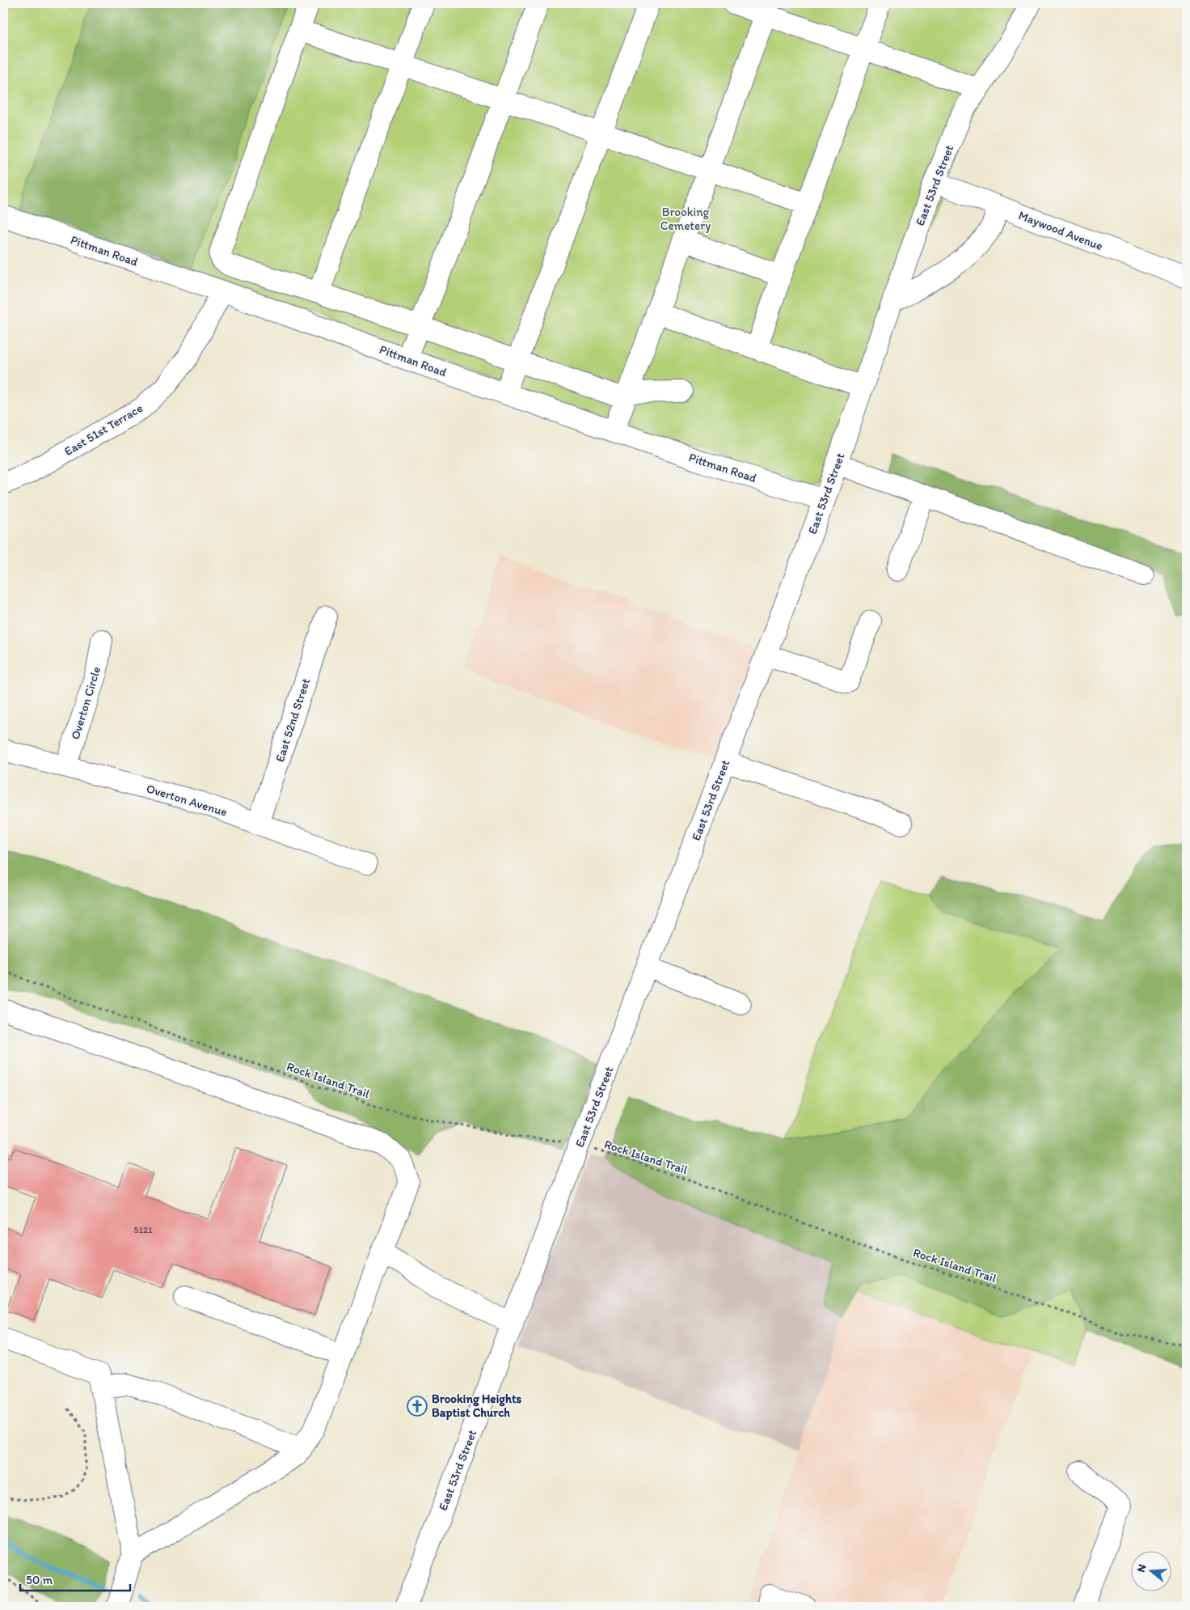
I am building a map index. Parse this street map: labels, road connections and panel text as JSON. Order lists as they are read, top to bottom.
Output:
{
  "streets": {
    "street": [
      "East 53rd Street",
      "Maywood Avenue",
      "Pittman Road",
      "East 51st Terrace",
      "Overton Circle",
      "East 52nd Street",
      "Overton Avenue"
    ],
    "path": ["Rock Island Trail"]
  },
  "crossings": [
    ["East 53rd Street", "Maywood Avenue"],
    ["East 53rd Street", "Pittman Road"],
    ["East 53rd Street", "Rock Island Trail"],
    ["Pittman Road", "East 51st Terrace"],
    ["Overton Circle", "Overton Avenue"],
    ["East 52nd Street", "Overton Avenue"]
  ],
  "parks": ["Brooking Cemetery"],
  "places": {
    "church": ["Brooking Heights Baptist Church"]
  },
  "house_numbers": ["5121"],
  "scale_bar": "50 m",
  "north": "left"
}
